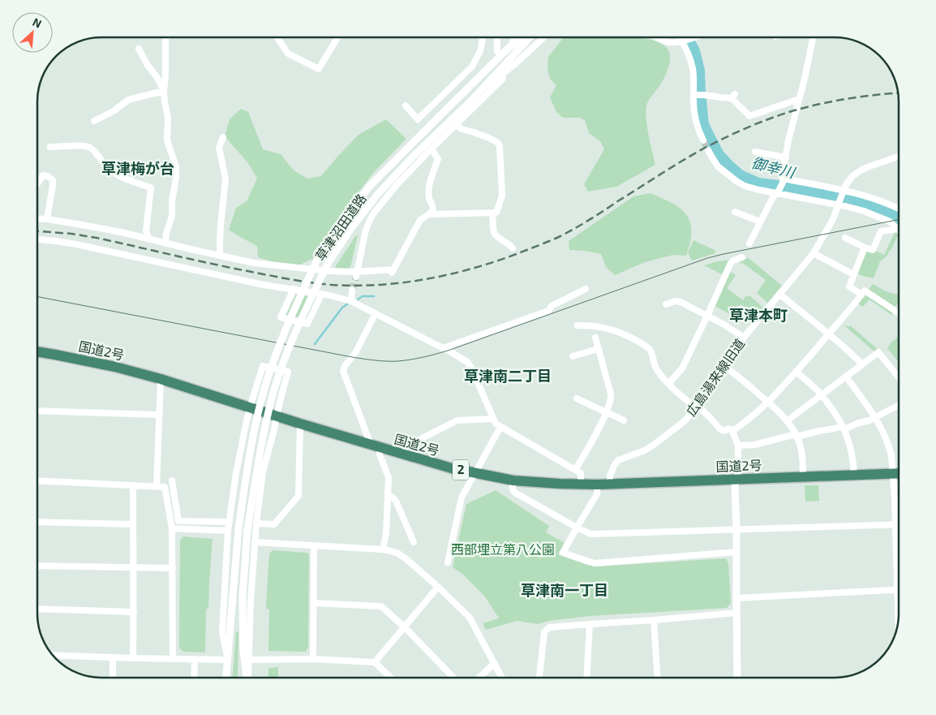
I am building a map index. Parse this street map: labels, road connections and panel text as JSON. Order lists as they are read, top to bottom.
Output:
{
  "streets": {
    "highway": ["国道2号", "2"],
    "street": ["草津沼田道路", "広島湯来線旧道"]
  },
  "crossings": [
    ["国道2号", "広島湯来線旧道"]
  ],
  "districts": [
    "草津梅が台",
    "草津本町",
    "草津南二丁目",
    "草津南一丁目"
  ],
  "water": ["御幸川"],
  "parks": ["西部埋立第八公園"],
  "north": "top right"
}
